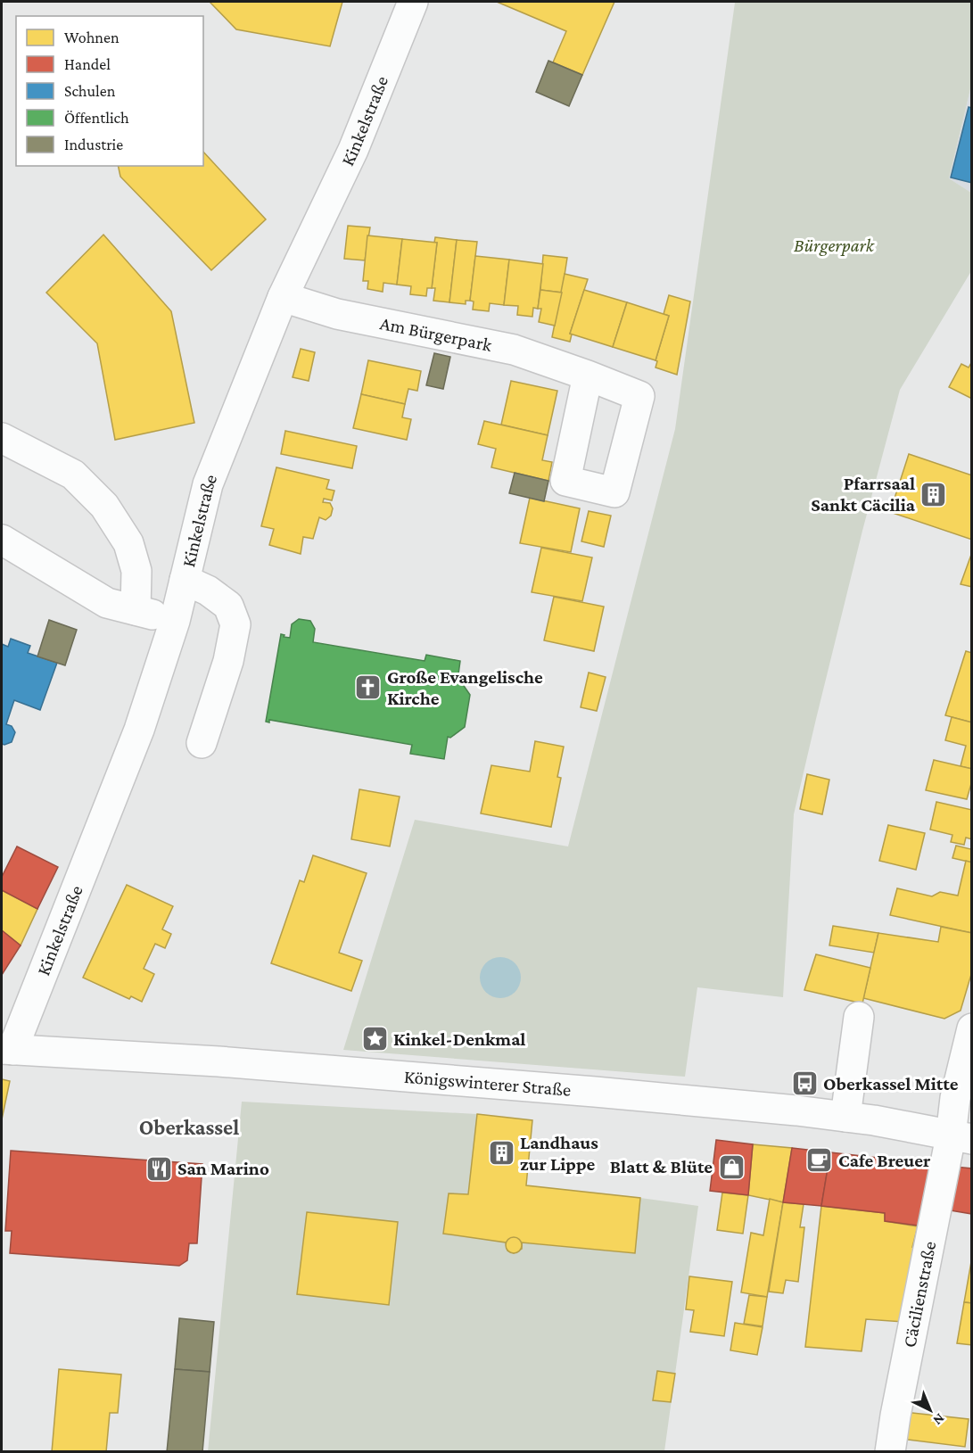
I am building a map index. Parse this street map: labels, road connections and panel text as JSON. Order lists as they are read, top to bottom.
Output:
{
  "streets": {
    "street": [
      "Kinkelstraße",
      "Am Bürgerpark",
      "Königswinterer Straße",
      "Cäcilienstraße"
    ]
  },
  "crossings": [
    ["Kinkelstraße", "Am Bürgerpark"],
    ["Kinkelstraße", "Königswinterer Straße"],
    ["Königswinterer Straße", "Cäcilienstraße"]
  ],
  "districts": ["Oberkassel"],
  "parks": ["Bürgerpark"],
  "places": {
    "building": ["Pfarrsaal Sankt Cäcilia", "Landhaus zur Lippe"],
    "church": ["Große Evangelische Kirche"],
    "place": ["Kinkel-Denkmal"],
    "bus stop": ["Oberkassel Mitte"],
    "cafe": ["Cafe Breuer"],
    "shop": ["Blatt & Blüte"],
    "restaurant": ["San Marino"]
  },
  "legend": [
    "Wohnen",
    "Handel",
    "Schulen",
    "Öffentlich",
    "Industrie"
  ],
  "north": "bottom right"
}
